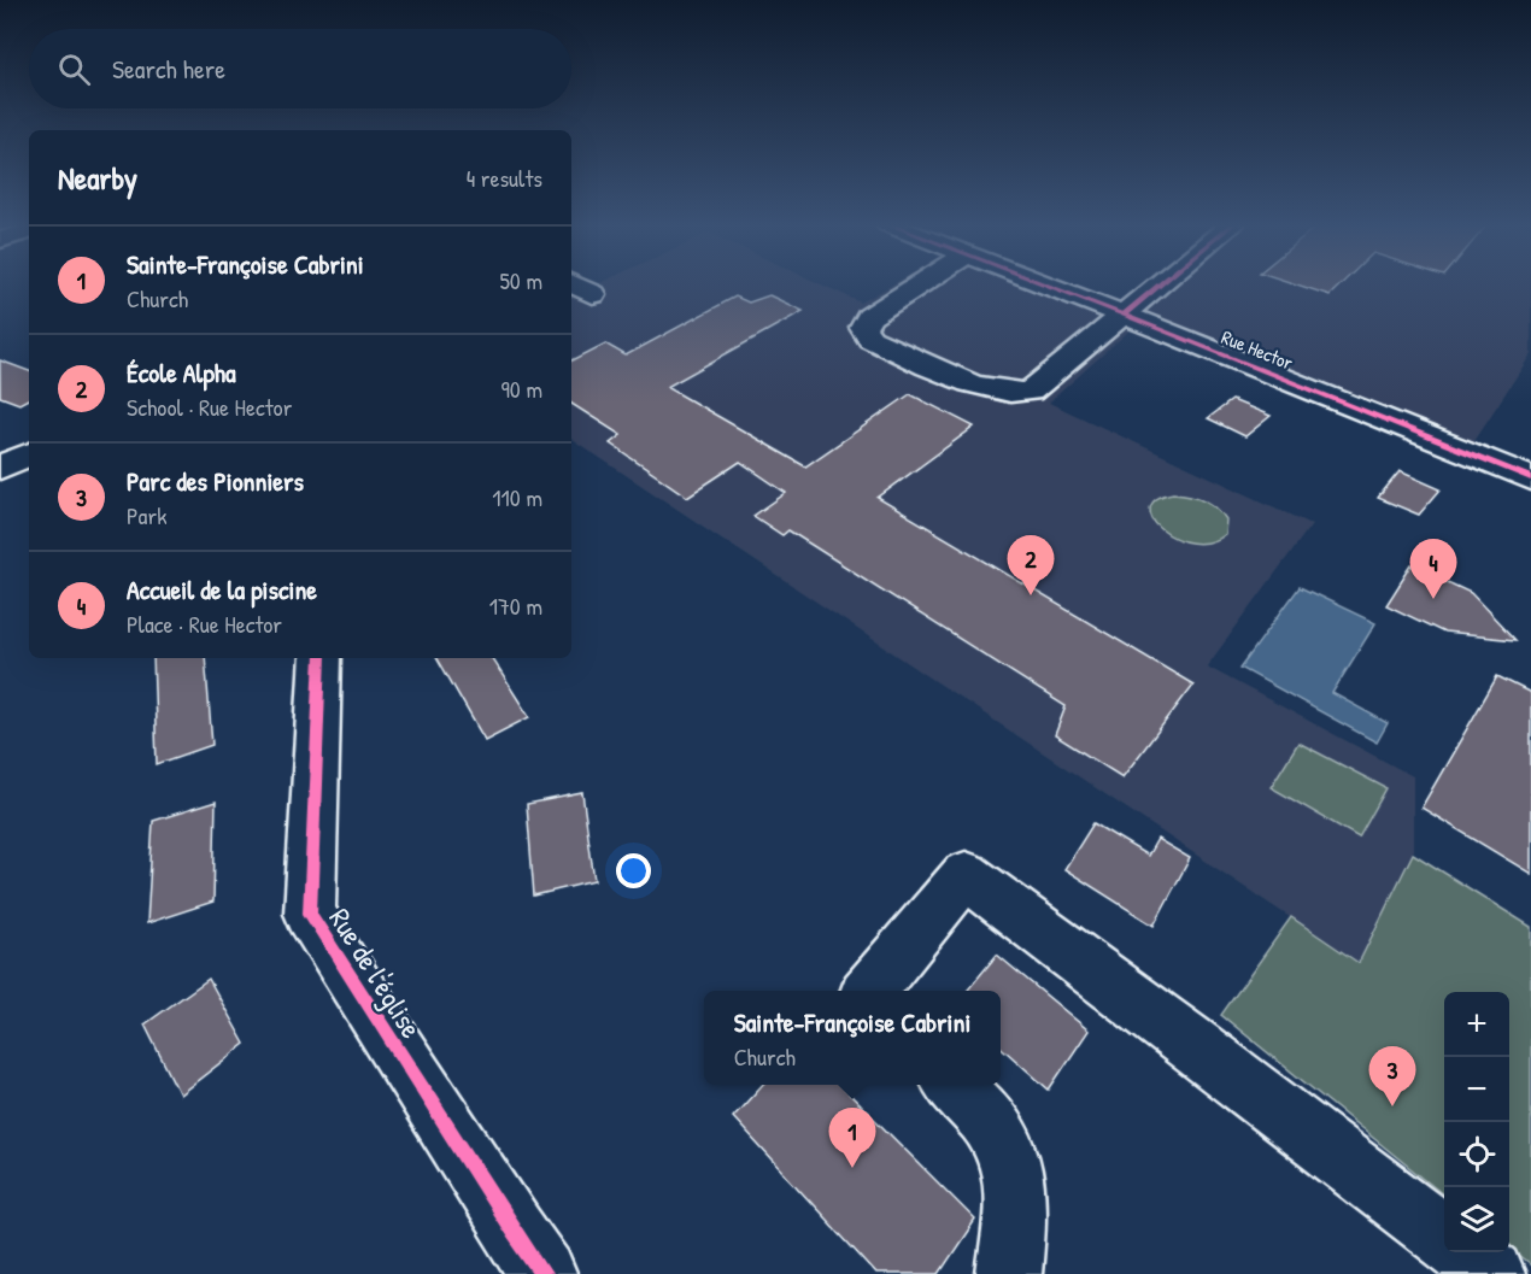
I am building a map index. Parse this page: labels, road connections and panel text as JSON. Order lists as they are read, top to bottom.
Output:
{
  "streets": {
    "street": ["Rue Hector", "Rue de l'église"]
  },
  "page": {
    "search": "Search here",
    "heading": ["Nearby", "4 results"],
    "list": [
      {
        "mark": "1",
        "name": "Sainte-Françoise Cabrini",
        "note": "Church",
        "value": "50 m"
      },
      {
        "mark": "2",
        "name": "École Alpha",
        "note": "School · Rue Hector",
        "value": "90 m"
      },
      {
        "mark": "3",
        "name": "Parc des Pionniers",
        "note": "Park",
        "value": "110 m"
      },
      {
        "mark": "4",
        "name": "Accueil de la piscine",
        "note": "Place · Rue Hector",
        "value": "170 m"
      }
    ],
    "pins": [
      "2",
      "4",
      "3",
      "1"
    ],
    "popup": ["Sainte-Françoise Cabrini", "Church"],
    "map_buttons": ["+", "−"]
  }
}
